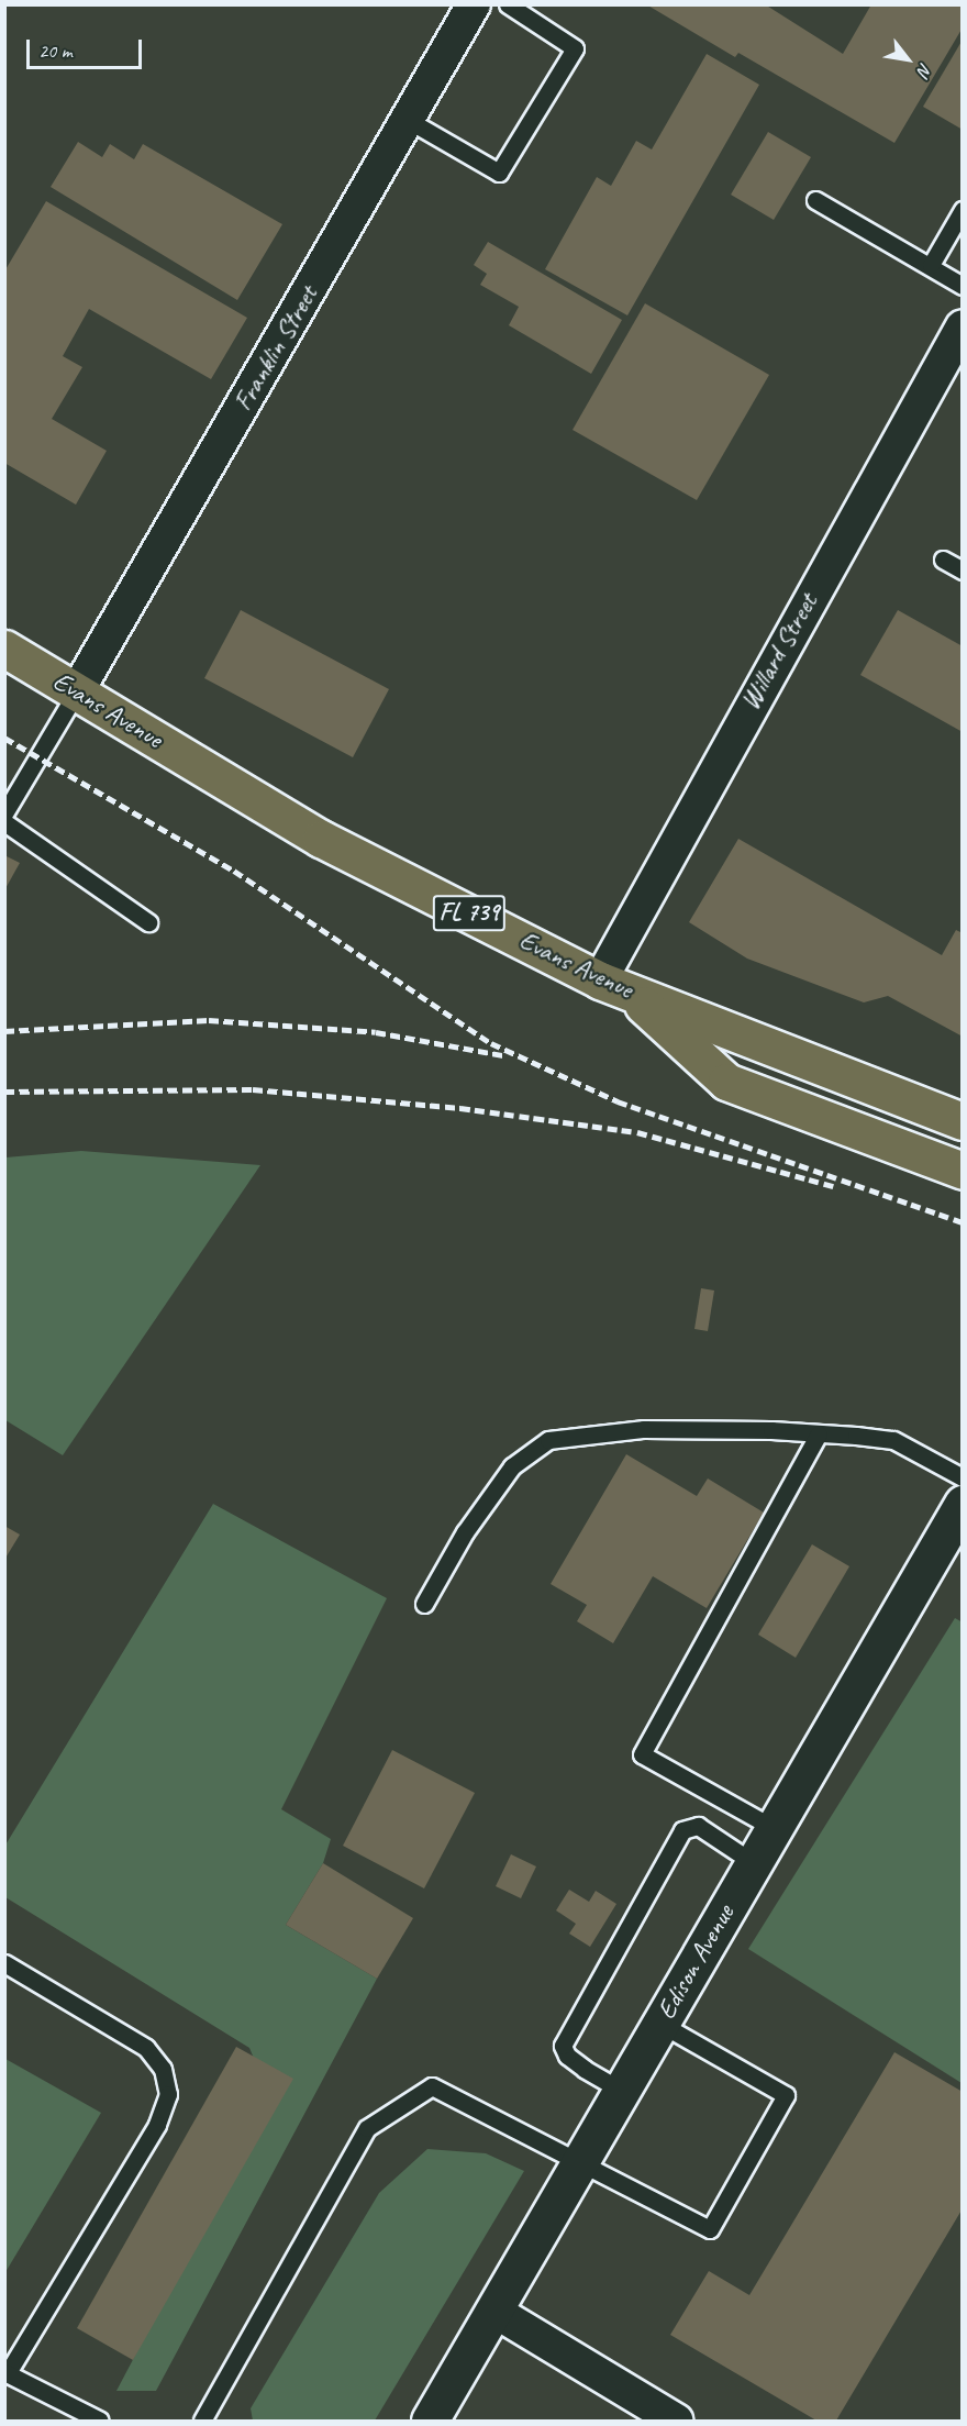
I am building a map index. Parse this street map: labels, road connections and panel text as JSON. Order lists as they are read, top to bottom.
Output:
{
  "streets": {
    "main road": ["Evans Avenue", "FL 739"],
    "street": ["Franklin Street", "Willard Street", "Edison Avenue"]
  },
  "crossings": [
    ["Franklin Street", "Evans Avenue"],
    ["Willard Street", "Evans Avenue"]
  ],
  "scale_bar": "20 m",
  "north": "bottom right"
}
